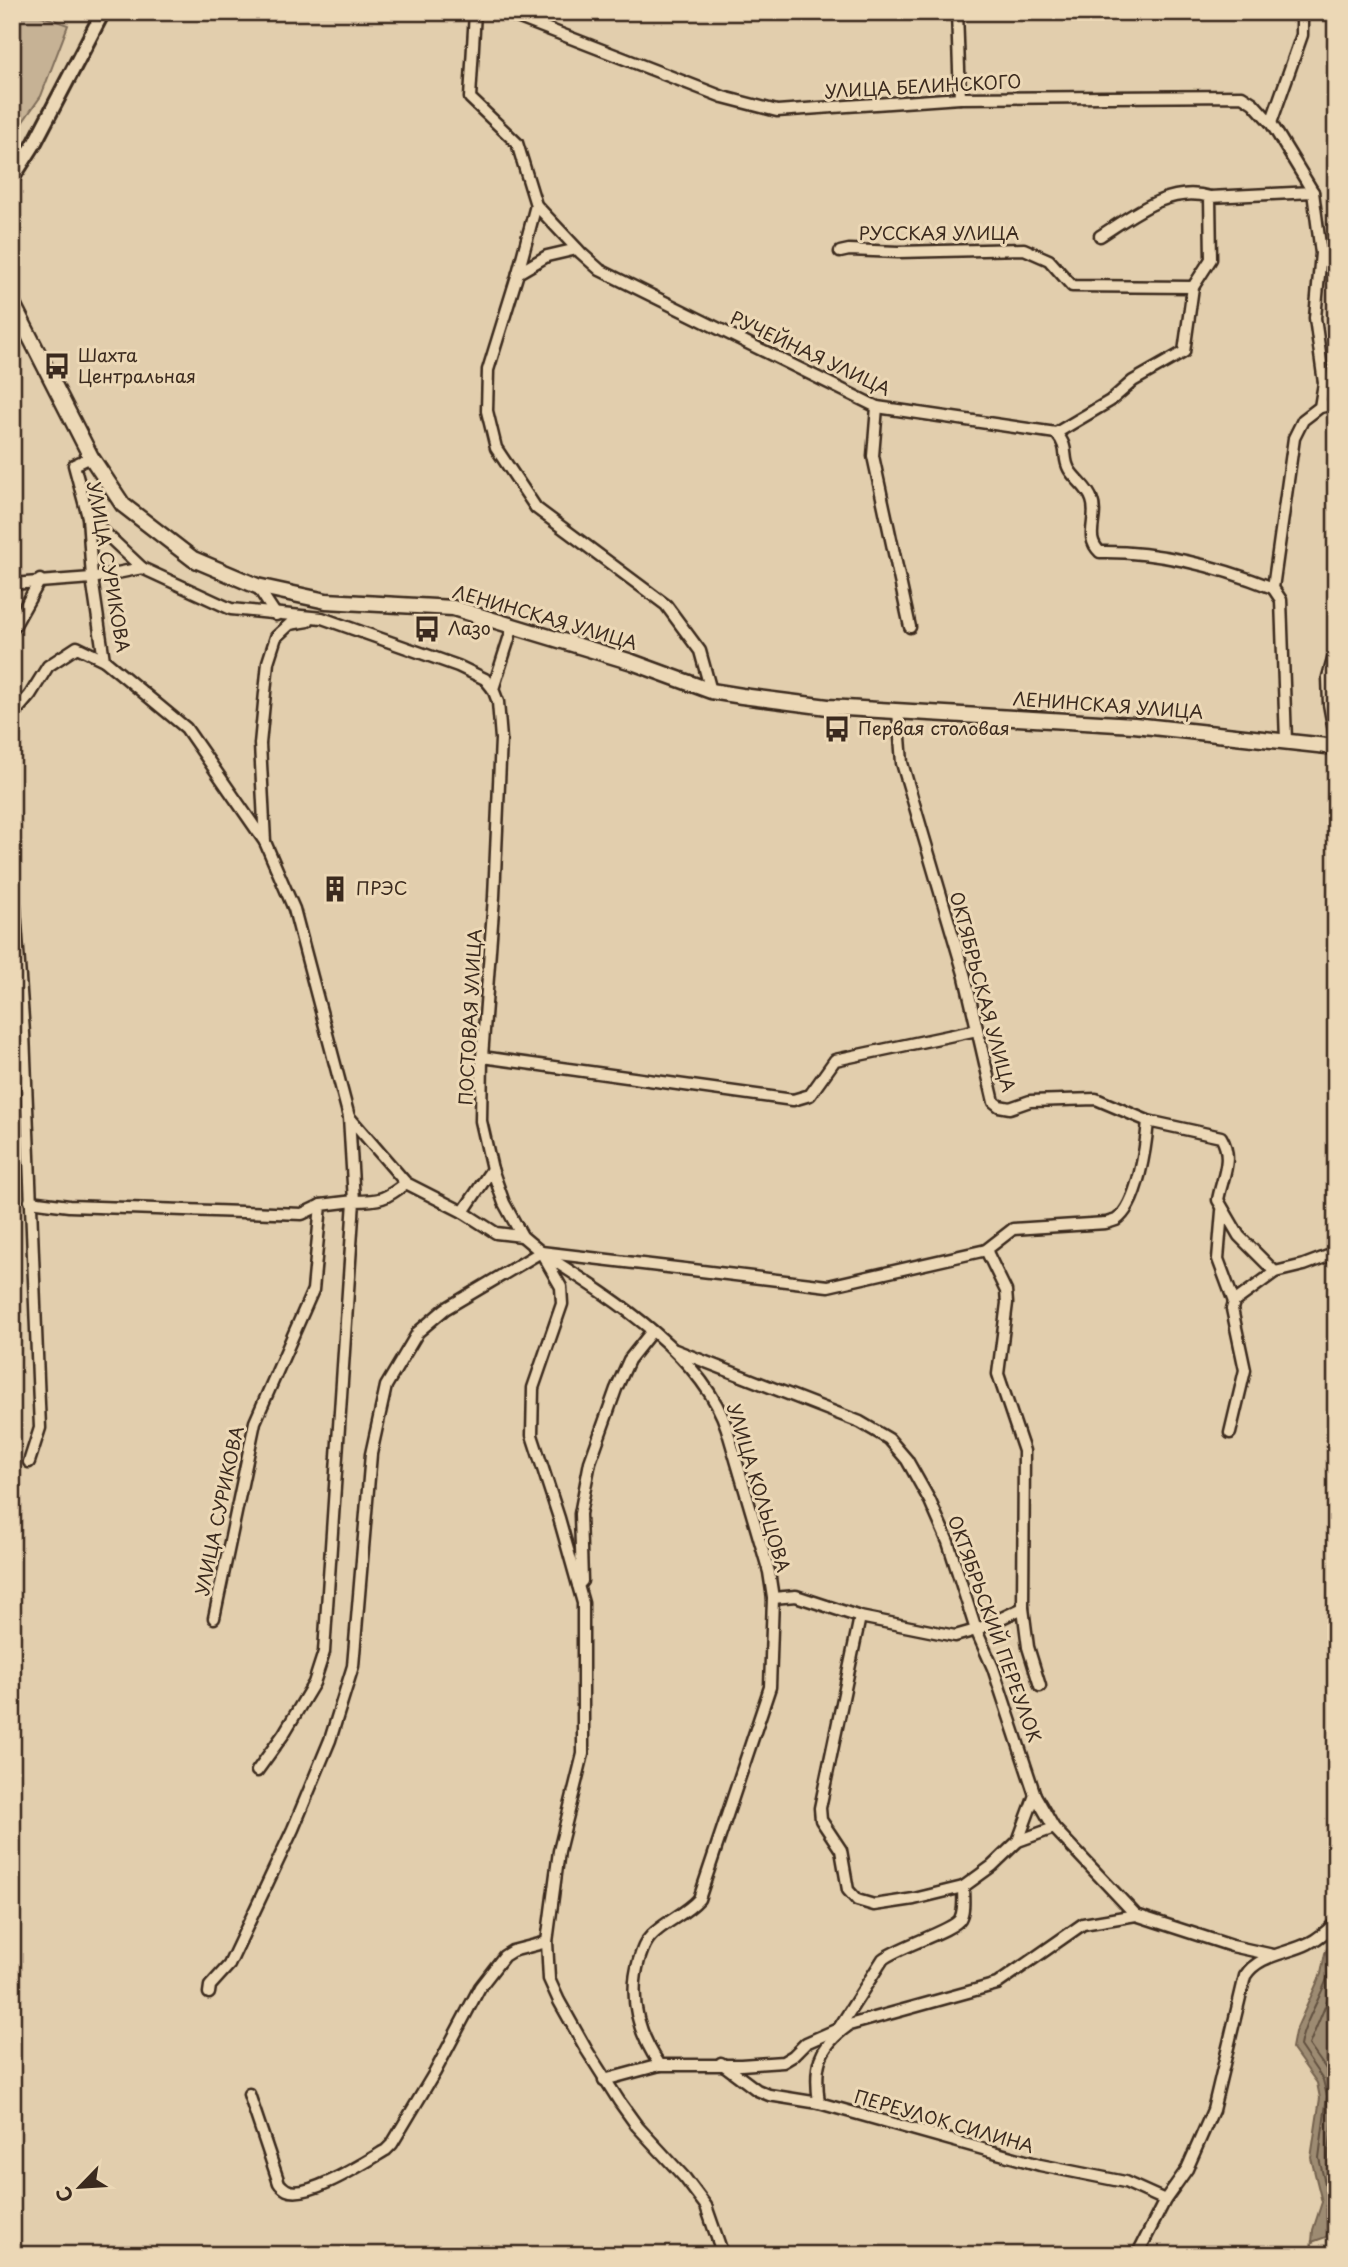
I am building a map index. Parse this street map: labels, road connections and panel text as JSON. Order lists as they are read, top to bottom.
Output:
{
  "streets": {
    "main road": ["ЛЕНИНСКАЯ УЛИЦА"],
    "street": [
      "УЛИЦА БЕЛИНСКОГО",
      "РУССКАЯ УЛИЦА",
      "РУЧЕЙНАЯ УЛИЦА",
      "УЛИЦА СУРИКОВА",
      "ОКТЯБРЬСКАЯ УЛИЦА",
      "ПОСТОВАЯ УЛИЦА",
      "УЛИЦА КОЛЬЦОВА",
      "ОКТЯБРЬСКИЙ ПЕРЕУЛОК",
      "ПЕРЕУЛОК СИЛИНА"
    ]
  },
  "crossings": [
    ["УЛИЦА СУРИКОВА", "ЛЕНИНСКАЯ УЛИЦА"],
    ["ЛЕНИНСКАЯ УЛИЦА", "ОКТЯБРЬСКАЯ УЛИЦА"],
    ["ПОСТОВАЯ УЛИЦА", "УЛИЦА КОЛЬЦОВА"],
    ["УЛИЦА КОЛЬЦОВА", "ОКТЯБРЬСКИЙ ПЕРЕУЛОК"]
  ],
  "places": {
    "bus stop": ["Шахта Центральная", "Лазо", "Первая столовая"],
    "building": ["ПРЭС"]
  },
  "north": "bottom left"
}
